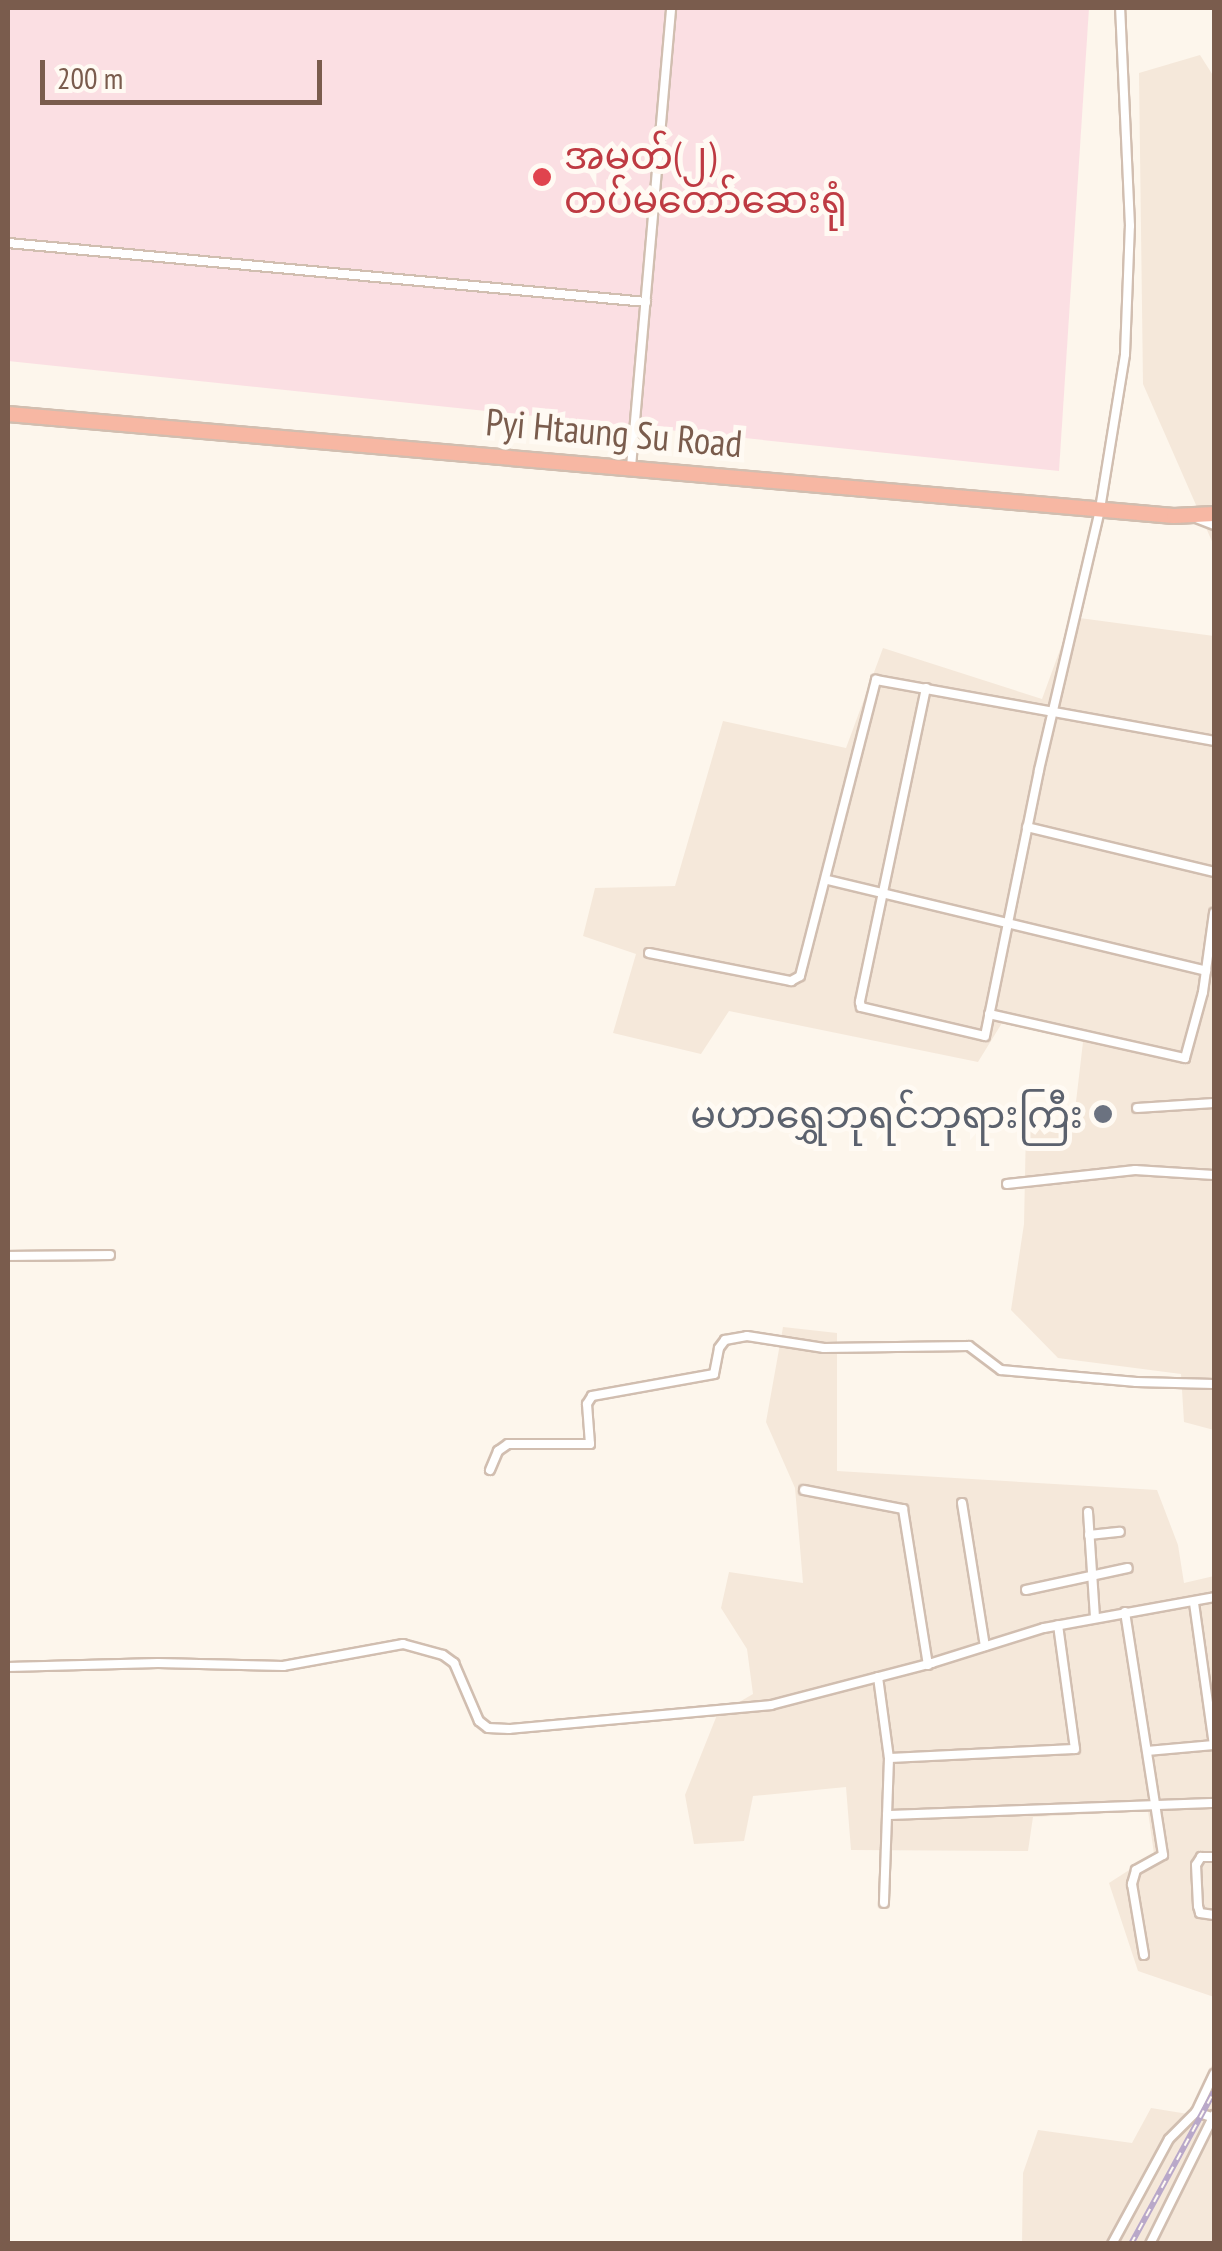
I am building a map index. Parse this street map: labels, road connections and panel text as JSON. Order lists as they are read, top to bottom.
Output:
{
  "streets": {
    "highway": ["Pyi Htaung Su Road"]
  },
  "places": ["အမှတ်(၂) တပ်မတော်ဆေးရုံ", "မဟာရွှေဘုရင်ဘုရားကြီး"],
  "scale_bar": "200 m"
}
